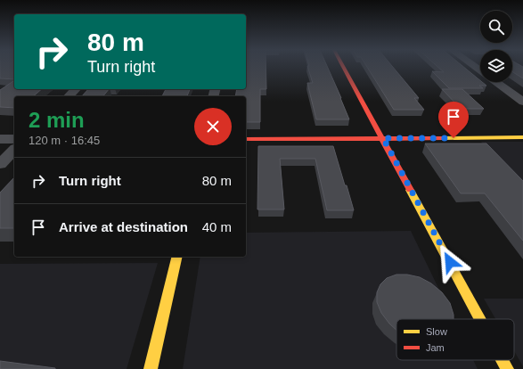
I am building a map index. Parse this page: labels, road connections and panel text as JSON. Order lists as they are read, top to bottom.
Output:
{
  "legend": ["Slow", "Jam"],
  "page": {
    "turn": ["80 m", "Turn right"],
    "heading": ["2 min", "120 m · 16:45"],
    "list": [
      {
        "name": "Turn right",
        "value": "80 m"
      },
      {
        "name": "Arrive at destination",
        "value": "40 m"
      }
    ]
  }
}
